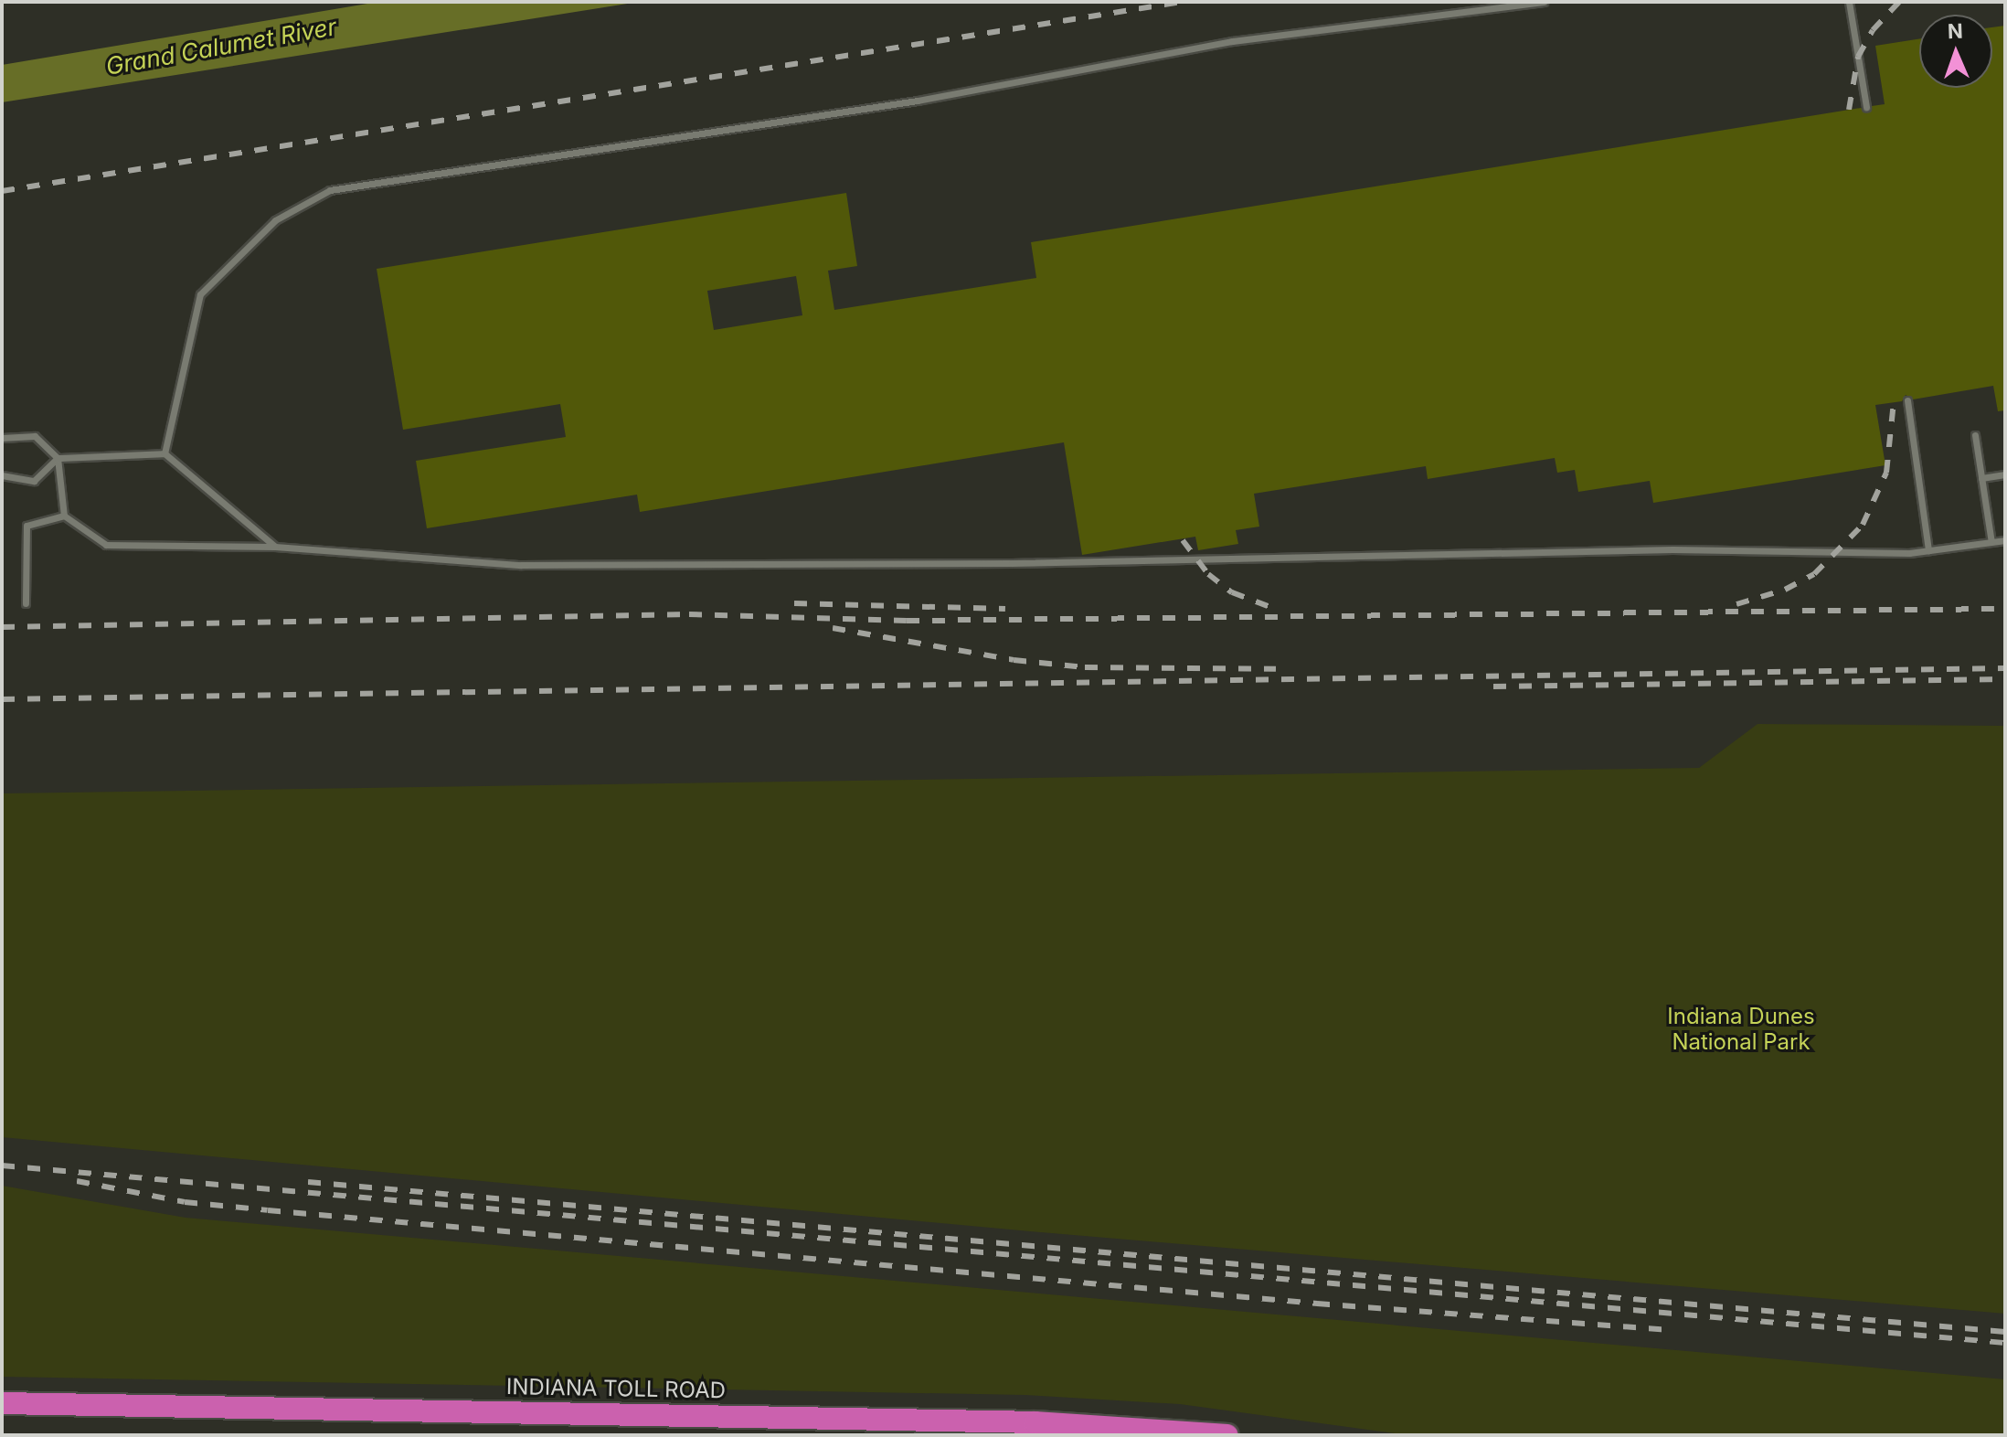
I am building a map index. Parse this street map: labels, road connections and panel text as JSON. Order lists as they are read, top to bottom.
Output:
{
  "streets": {
    "highway": ["INDIANA TOLL ROAD"]
  },
  "water": ["Grand Calumet River"],
  "parks": ["Indiana Dunes National Park"],
  "north": "top"
}
